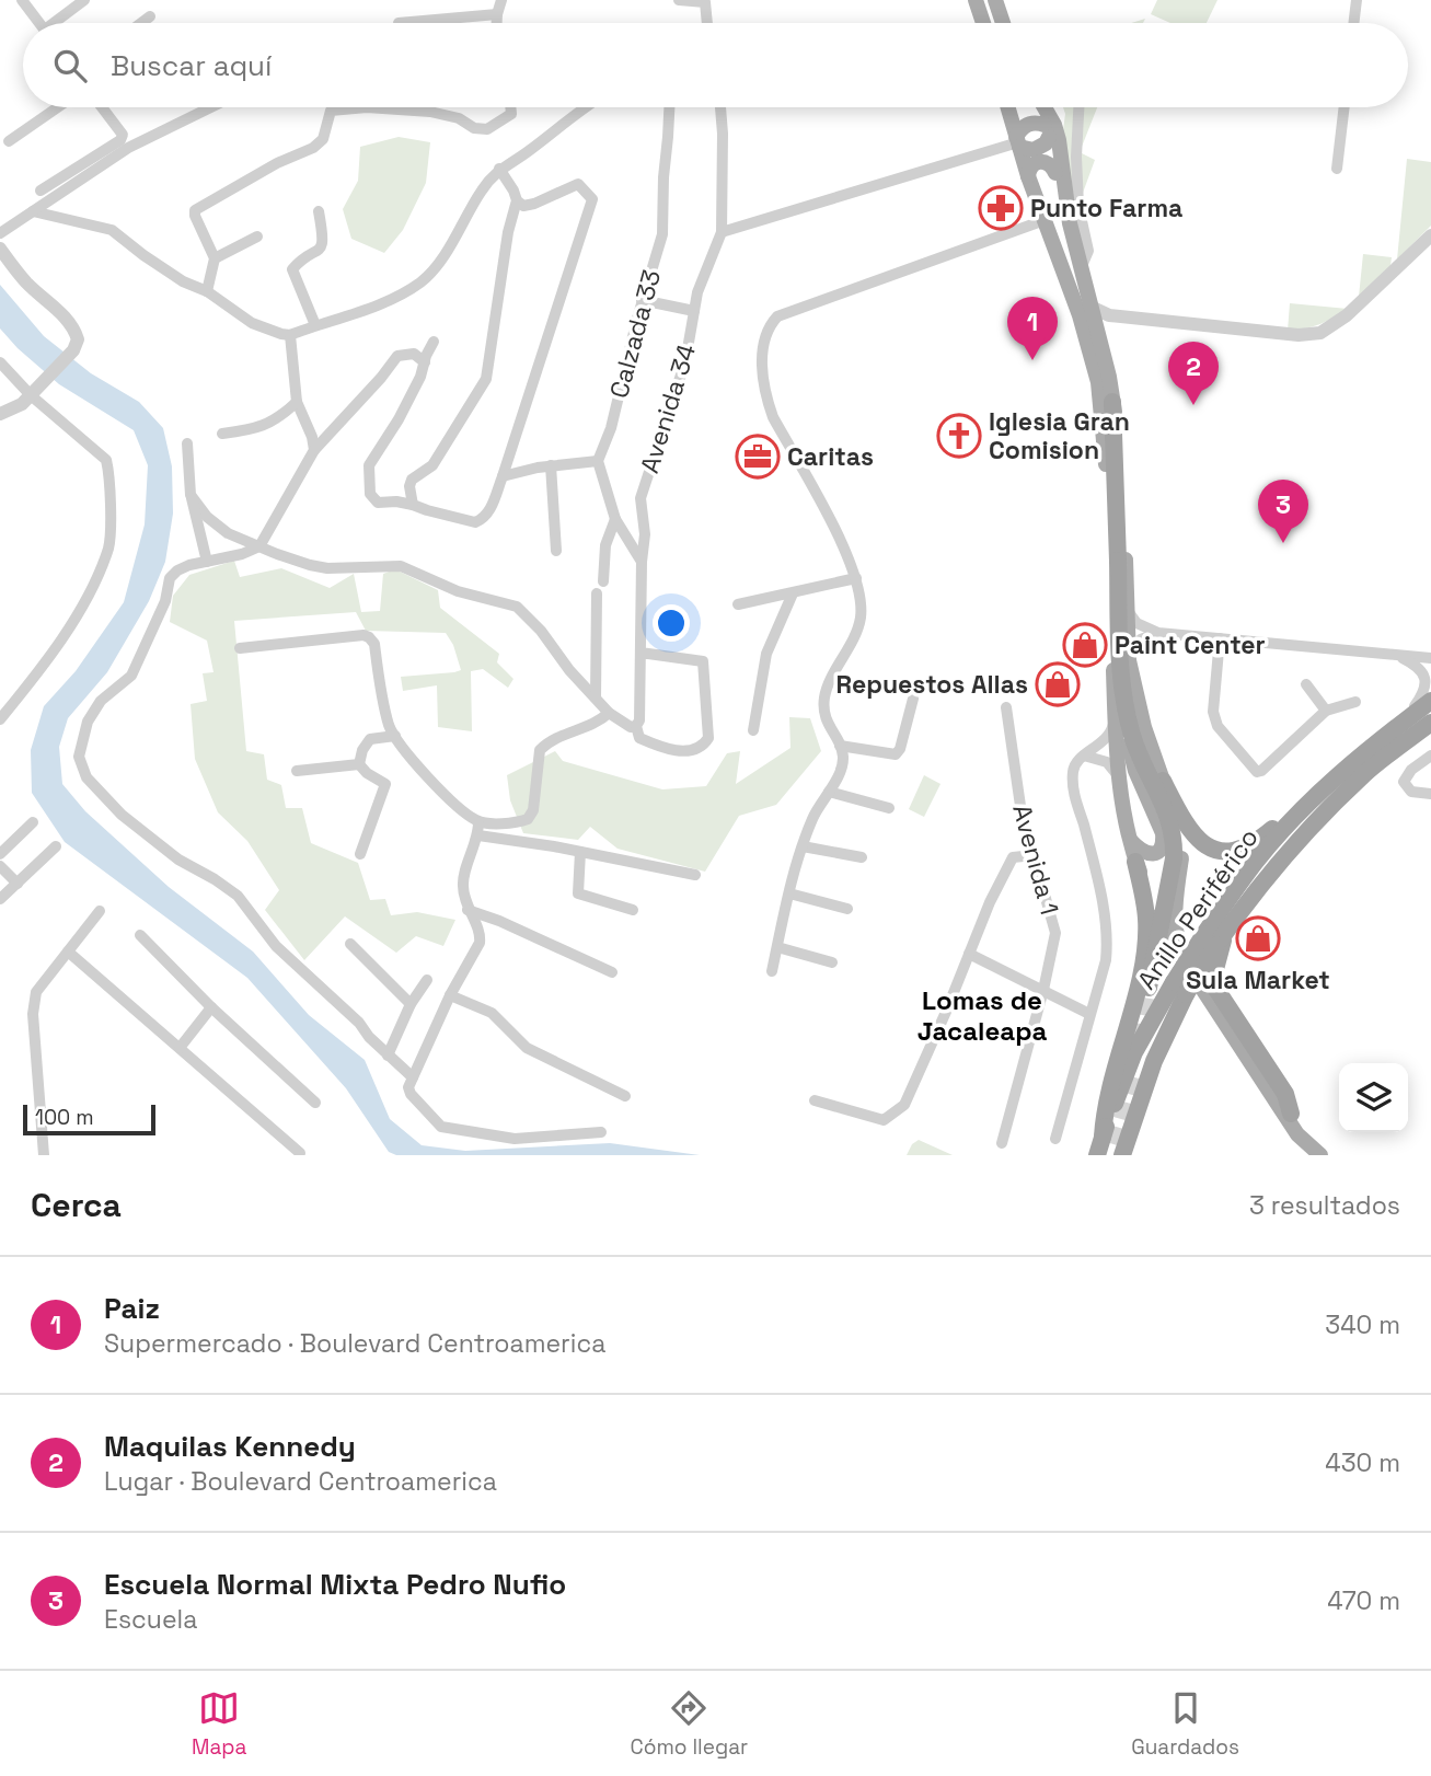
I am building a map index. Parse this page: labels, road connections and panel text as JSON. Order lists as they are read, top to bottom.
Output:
{
  "streets": {
    "highway": ["Anillo Periférico"],
    "street": ["Calzada 33", "Avenida 34", "Avenida 1"]
  },
  "districts": ["Lomas de Jacaleapa"],
  "places": {
    "pharmacy": ["Punto Farma"],
    "church": ["Iglesia Gran Comision"],
    "office": ["Caritas"],
    "shop": ["Paint Center", "Repuestos Allas", "Sula Market"]
  },
  "scale_bar": "100 m",
  "page": {
    "search": "Buscar aquí",
    "pins": ["1", "2", "3"],
    "scale": "100 m",
    "heading": ["Cerca", "3 resultados"],
    "list": [
      {
        "mark": "1",
        "name": "Paiz",
        "note": "Supermercado · Boulevard Centroamerica",
        "value": "340 m"
      },
      {
        "mark": "2",
        "name": "Maquilas Kennedy",
        "note": "Lugar · Boulevard Centroamerica",
        "value": "430 m"
      },
      {
        "mark": "3",
        "name": "Escuela Normal Mixta Pedro Nufio",
        "note": "Escuela",
        "value": "470 m"
      }
    ],
    "nav": ["Mapa", "Cómo llegar", "Guardados"]
  }
}
